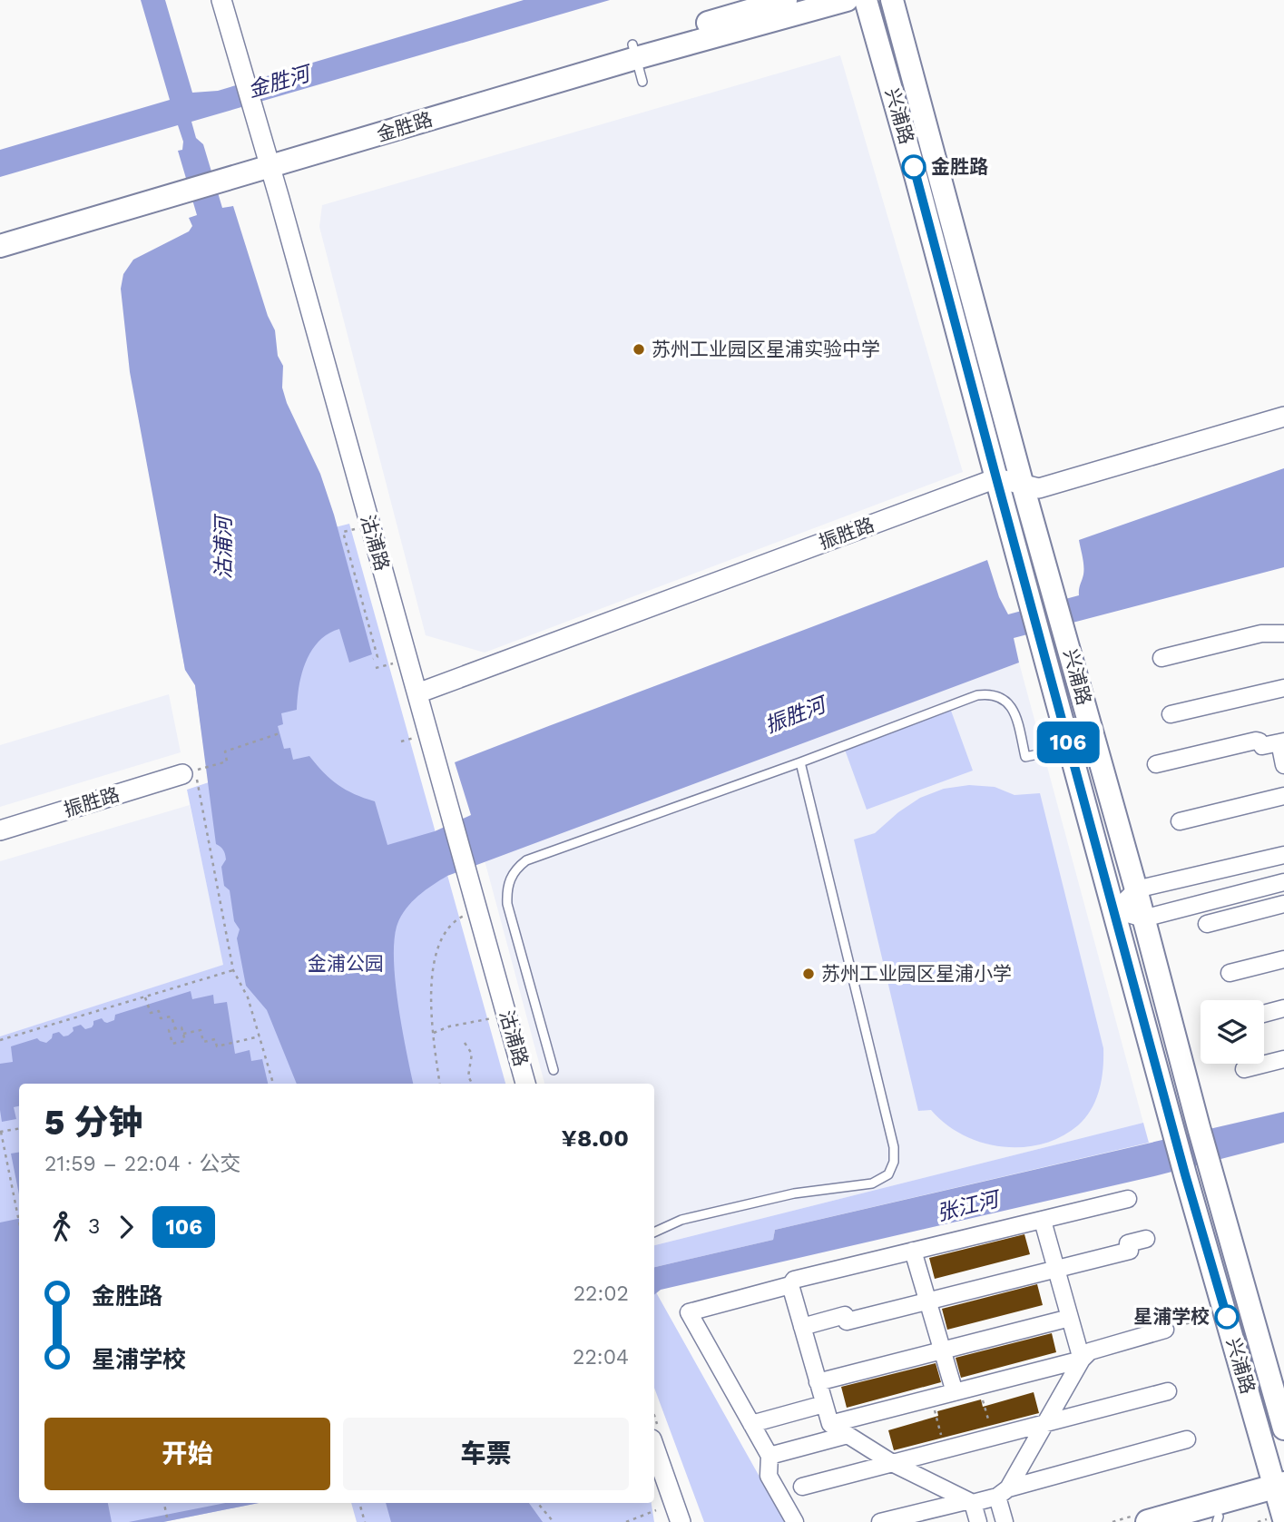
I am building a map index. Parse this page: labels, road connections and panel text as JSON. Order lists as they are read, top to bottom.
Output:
{
  "streets": {
    "main road": ["兴浦路", "金胜路"],
    "street": ["振胜路", "沽浦路"]
  },
  "crossings": [
    ["兴浦路", "振胜路"],
    ["金胜路", "沽浦路"],
    ["振胜路", "沽浦路"]
  ],
  "water": [
    "金胜河",
    "沽浦河",
    "振胜河",
    "张江河"
  ],
  "parks": ["金浦公园"],
  "places": [
    "金胜路",
    "苏州工业园区星浦实验中学",
    "苏州工业园区星浦小学",
    "星浦学校"
  ],
  "lines": ["bus line 106"],
  "page": {
    "on_map": "106",
    "heading": ["5 分钟", "21:59 – 22:04 · 公交", "¥8.00"],
    "legs": ["3", "106"],
    "list": [
      {
        "name": "金胜路",
        "value": "22:02"
      },
      {
        "name": "星浦学校",
        "value": "22:04"
      }
    ],
    "buttons": ["开始", "车票"]
  }
}
